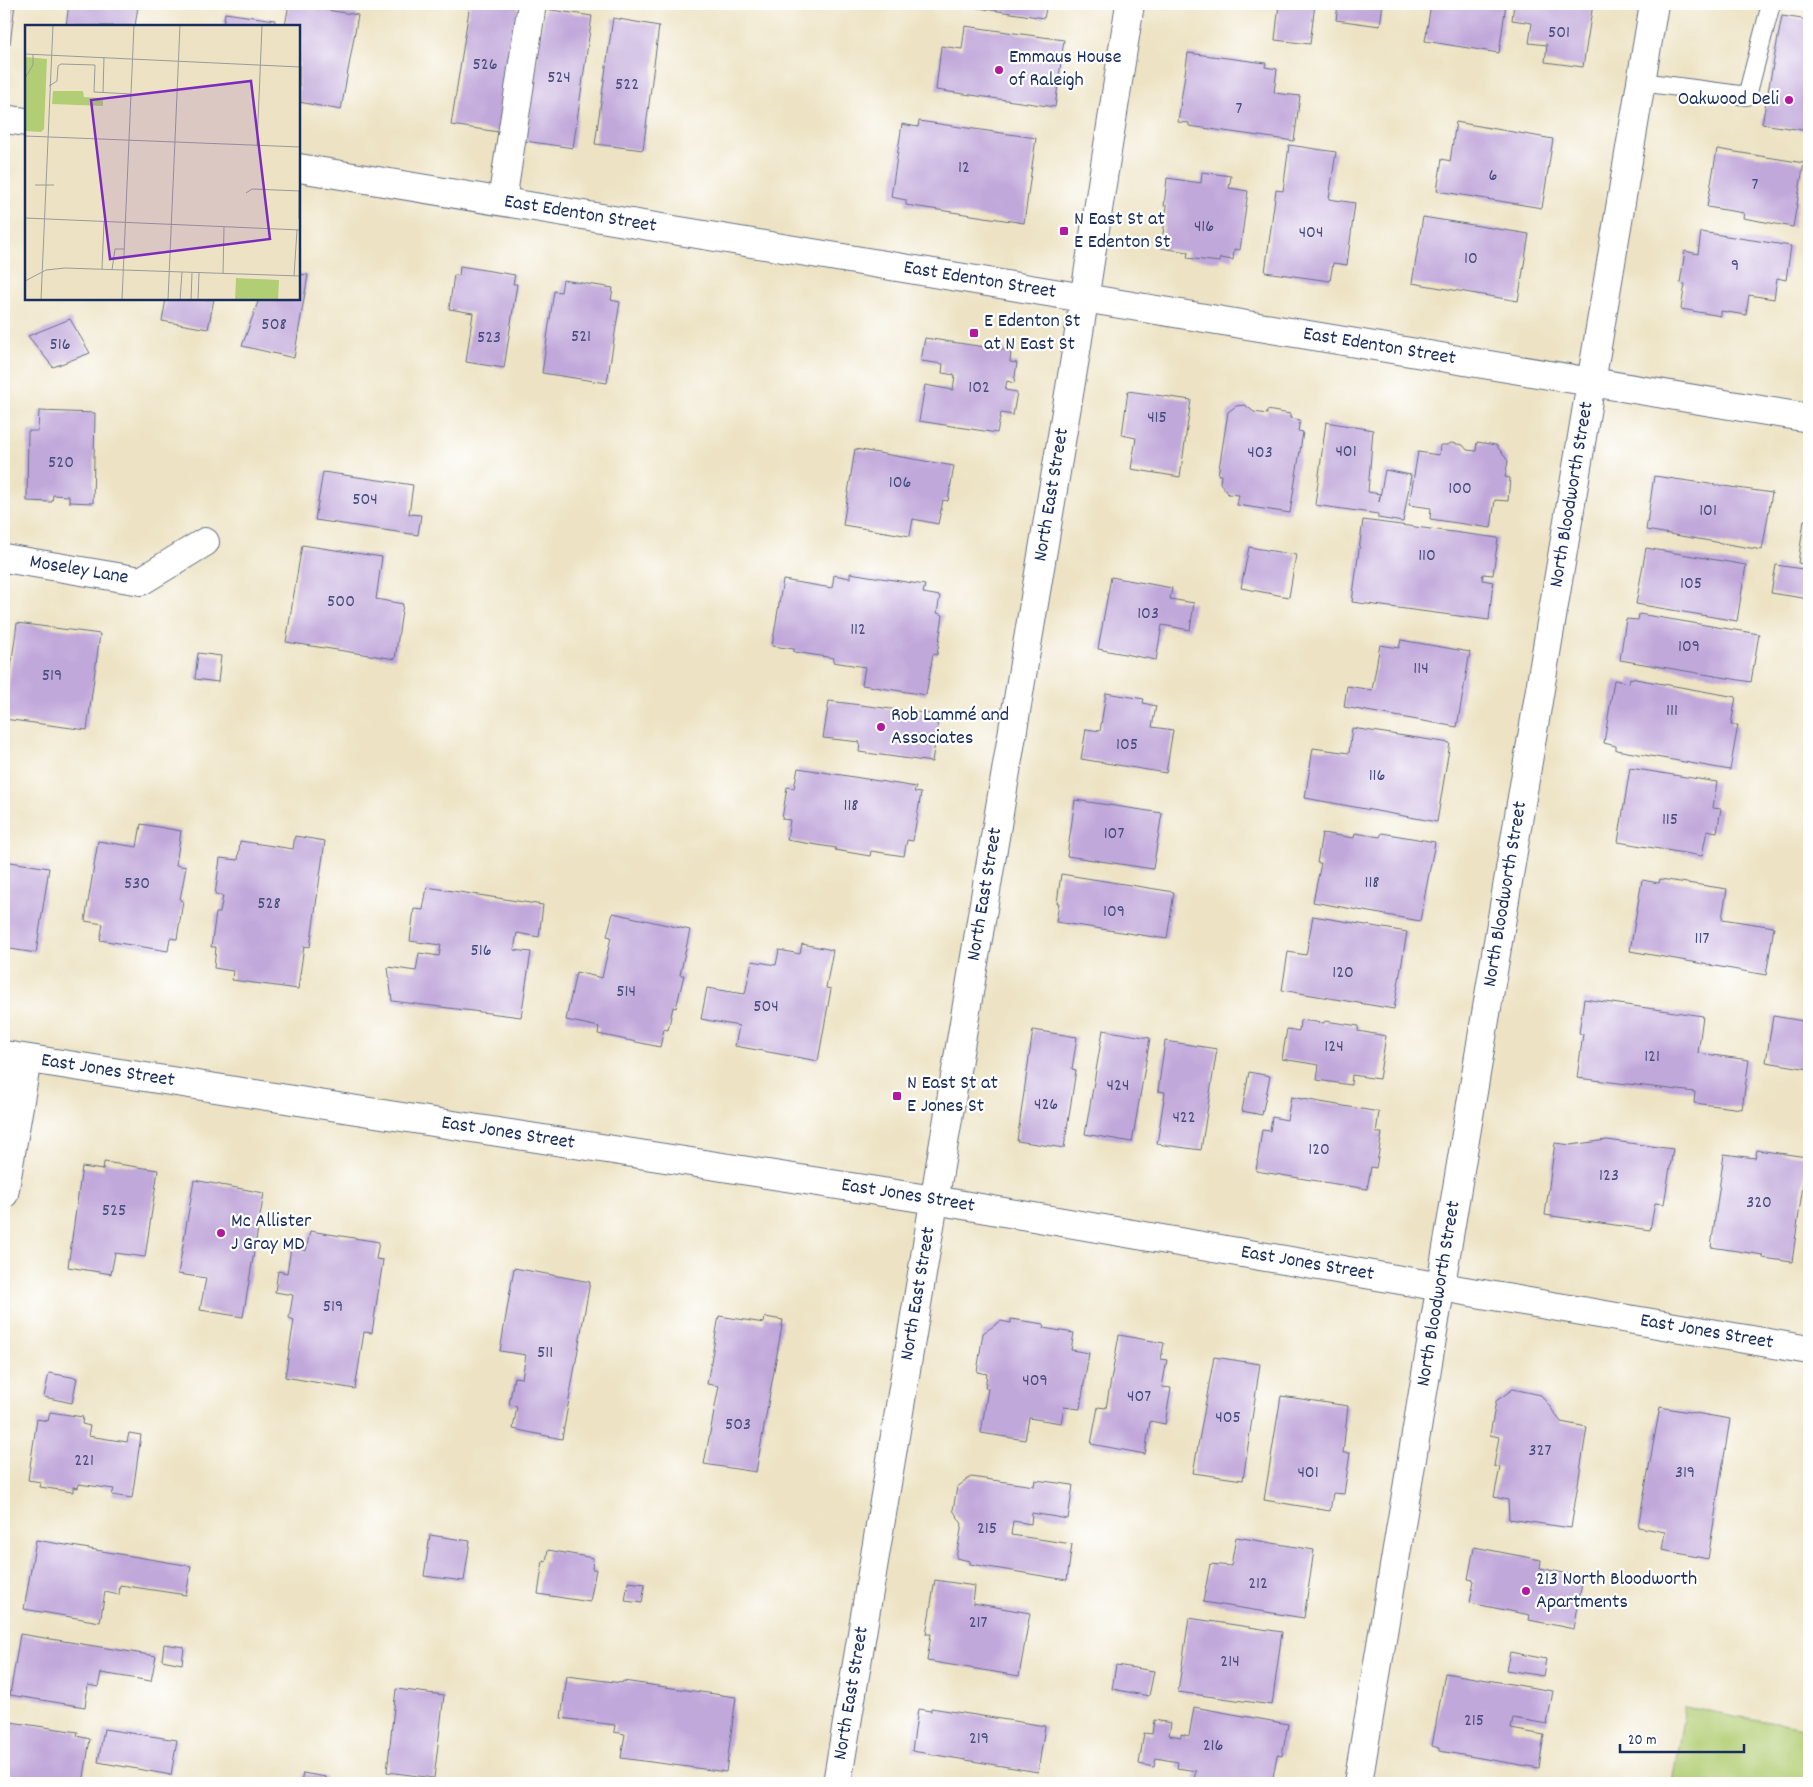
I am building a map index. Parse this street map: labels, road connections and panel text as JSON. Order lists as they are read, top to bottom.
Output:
{
  "streets": {
    "street": [
      "East Edenton Street",
      "North East Street",
      "North Bloodworth Street",
      "Moseley Lane",
      "East Jones Street"
    ]
  },
  "crossings": [
    ["East Edenton Street", "North East Street"],
    ["East Edenton Street", "North Bloodworth Street"],
    ["North East Street", "East Jones Street"],
    ["North Bloodworth Street", "East Jones Street"]
  ],
  "places": {
    "other": [
      "Emmaus House of Raleigh",
      "Oakwood Deli",
      "Rob Lammé and Associates",
      "Mc Allister J Gray MD",
      "213 North Bloodworth Apartments"
    ],
    "transit": ["N East St at E Edenton St", "E Edenton St at N East St", "N East St at E Jones St"]
  },
  "house_numbers": [
    "501",
    "526",
    "524",
    "522",
    "7",
    "12",
    "6",
    "7",
    "416",
    "404",
    "10",
    "9",
    "508",
    "521",
    "523",
    "516",
    "102",
    "415",
    "401",
    "403",
    "520",
    "106",
    "100",
    "504",
    "101",
    "110",
    "105",
    "500",
    "103",
    "112",
    "109",
    "114",
    "519",
    "111",
    "105",
    "116",
    "118",
    "115",
    "107",
    "118",
    "530",
    "528",
    "109",
    "117",
    "516",
    "120",
    "514",
    "504",
    "124",
    "121",
    "424",
    "426",
    "422",
    "120",
    "123",
    "320",
    "525",
    "519",
    "511",
    "409",
    "407",
    "405",
    "503",
    "327",
    "221",
    "401",
    "319",
    "215",
    "212",
    "217",
    "214",
    "215",
    "219",
    "216"
  ],
  "scale_bar": "20 m"
}
